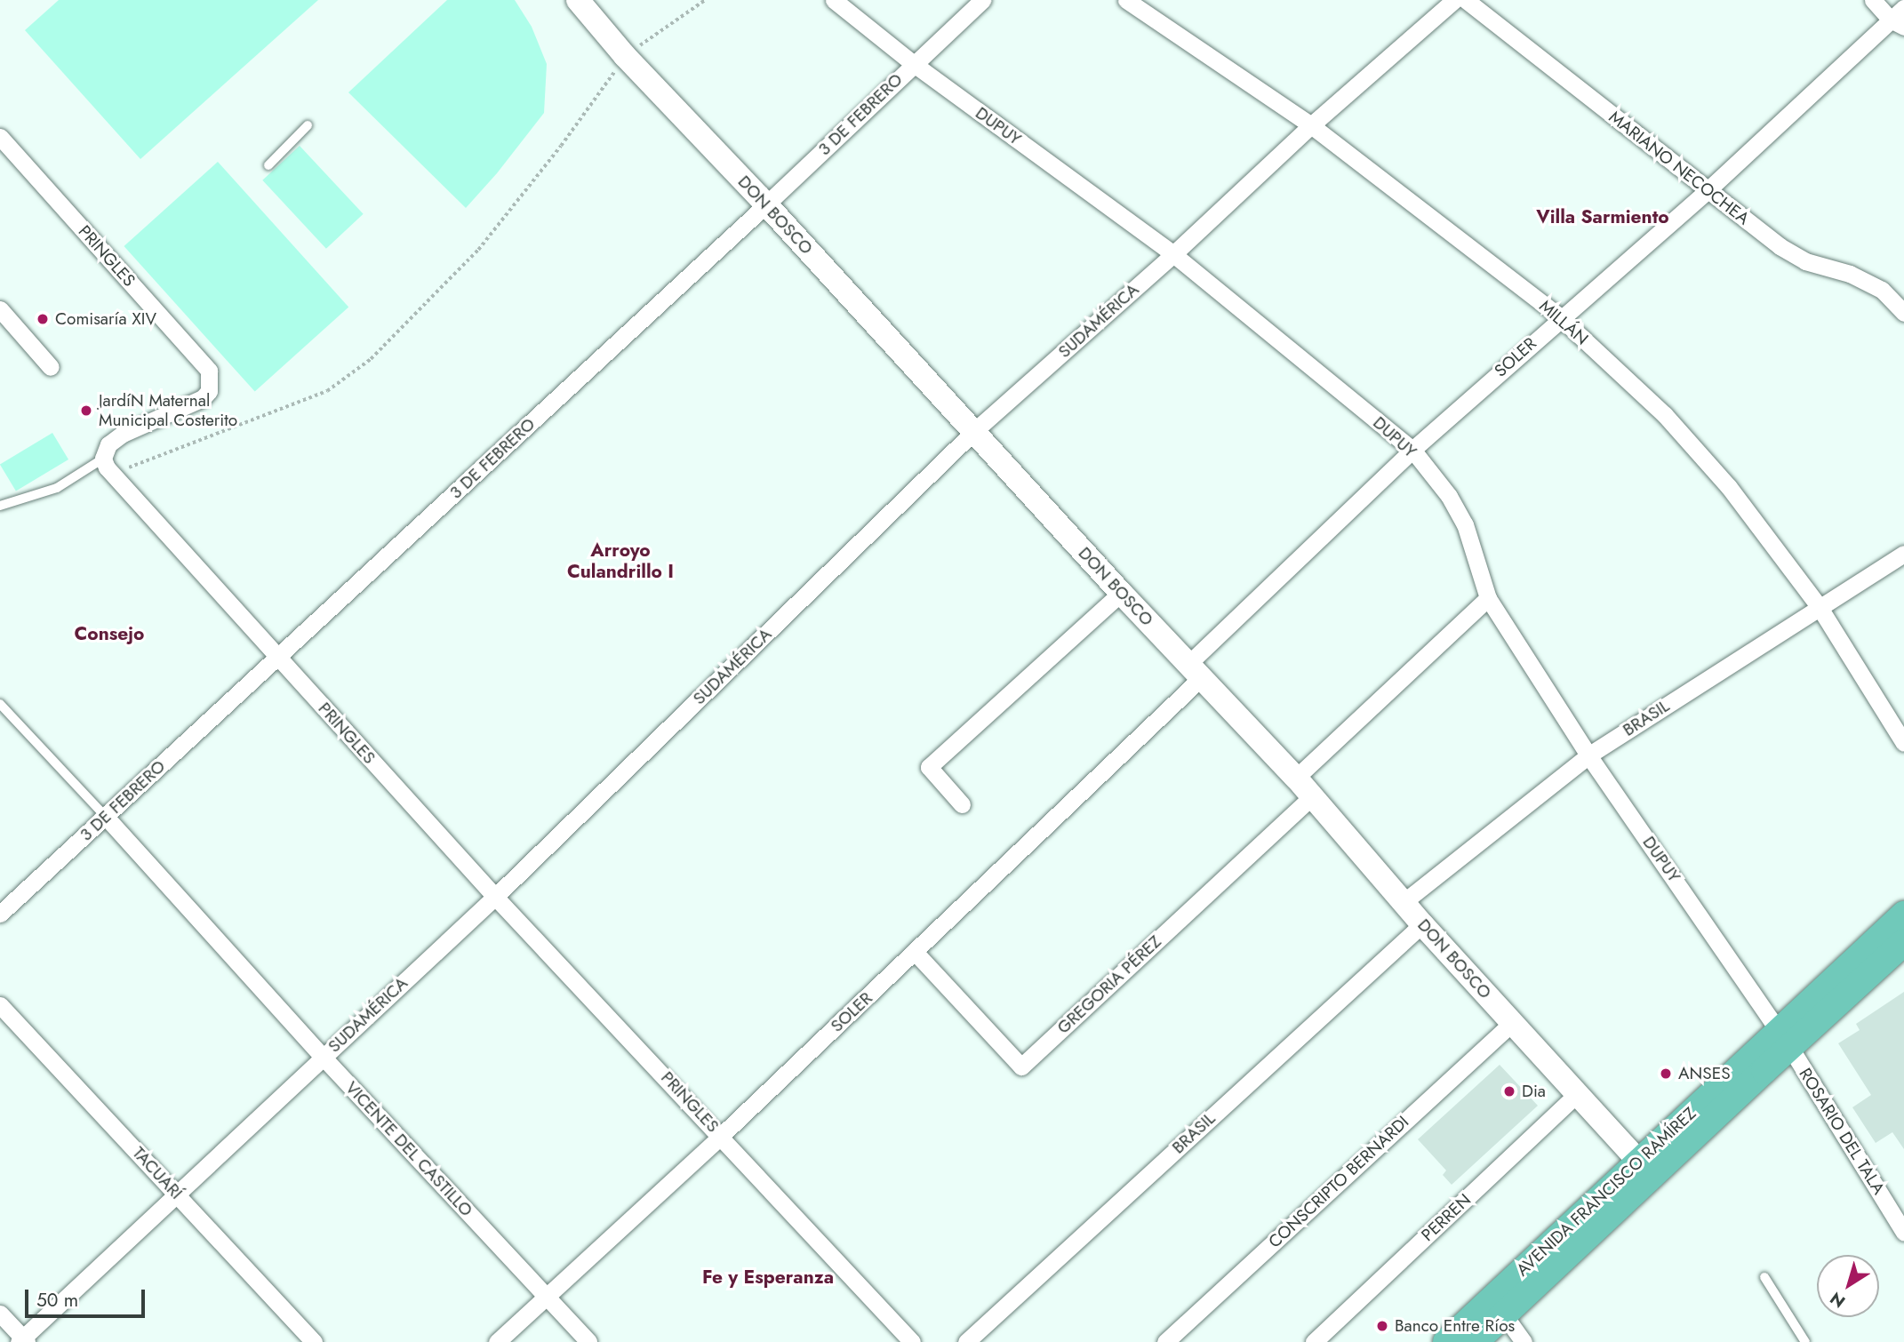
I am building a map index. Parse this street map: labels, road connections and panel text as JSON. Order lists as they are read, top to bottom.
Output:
{
  "streets": {
    "main road": ["DON BOSCO", "AVENIDA FRANCISCO RAMÍREZ"],
    "street": [
      "3 DE FEBRERO",
      "DUPUY",
      "MARIANO NECOCHEA",
      "PRINGLES",
      "SUDAMÉRICA",
      "MILLÁN",
      "SOLER",
      "BRASIL",
      "GREGORIA PÉREZ",
      "ROSARIO DEL TALA",
      "VICENTE DEL CASTILLO",
      "TACUARÍ",
      "CONSCRIPTO BERNARDI",
      "PERREN"
    ]
  },
  "crossings": [
    ["3 DE FEBRERO", "DUPUY"],
    ["3 DE FEBRERO", "DON BOSCO"],
    ["3 DE FEBRERO", "PRINGLES"],
    ["3 DE FEBRERO", "VICENTE DEL CASTILLO"],
    ["DUPUY", "SUDAMÉRICA"],
    ["DUPUY", "SOLER"],
    ["DUPUY", "BRASIL"],
    ["DUPUY", "ROSARIO DEL TALA"],
    ["DUPUY", "AVENIDA FRANCISCO RAMÍREZ"],
    ["MARIANO NECOCHEA", "SOLER"],
    ["DON BOSCO", "SUDAMÉRICA"],
    ["DON BOSCO", "SOLER"],
    ["DON BOSCO", "BRASIL"],
    ["DON BOSCO", "GREGORIA PÉREZ"],
    ["DON BOSCO", "CONSCRIPTO BERNARDI"],
    ["DON BOSCO", "AVENIDA FRANCISCO RAMÍREZ"],
    ["DON BOSCO", "PERREN"],
    ["PRINGLES", "SUDAMÉRICA"],
    ["PRINGLES", "SOLER"],
    ["SUDAMÉRICA", "MILLÁN"],
    ["SUDAMÉRICA", "VICENTE DEL CASTILLO"],
    ["SUDAMÉRICA", "TACUARÍ"],
    ["MILLÁN", "SOLER"],
    ["MILLÁN", "BRASIL"],
    ["SOLER", "GREGORIA PÉREZ"],
    ["SOLER", "VICENTE DEL CASTILLO"],
    ["ROSARIO DEL TALA", "AVENIDA FRANCISCO RAMÍREZ"]
  ],
  "districts": [
    "Villa Sarmiento",
    "Arroyo Culandrillo I",
    "Consejo",
    "Fe y Esperanza"
  ],
  "places": [
    "Comisaría XIV",
    "JardíN Maternal Municipal Costerito",
    "ANSES",
    "Dia",
    "Banco Entre Ríos"
  ],
  "scale_bar": "50 m",
  "north": "bottom left"
}
